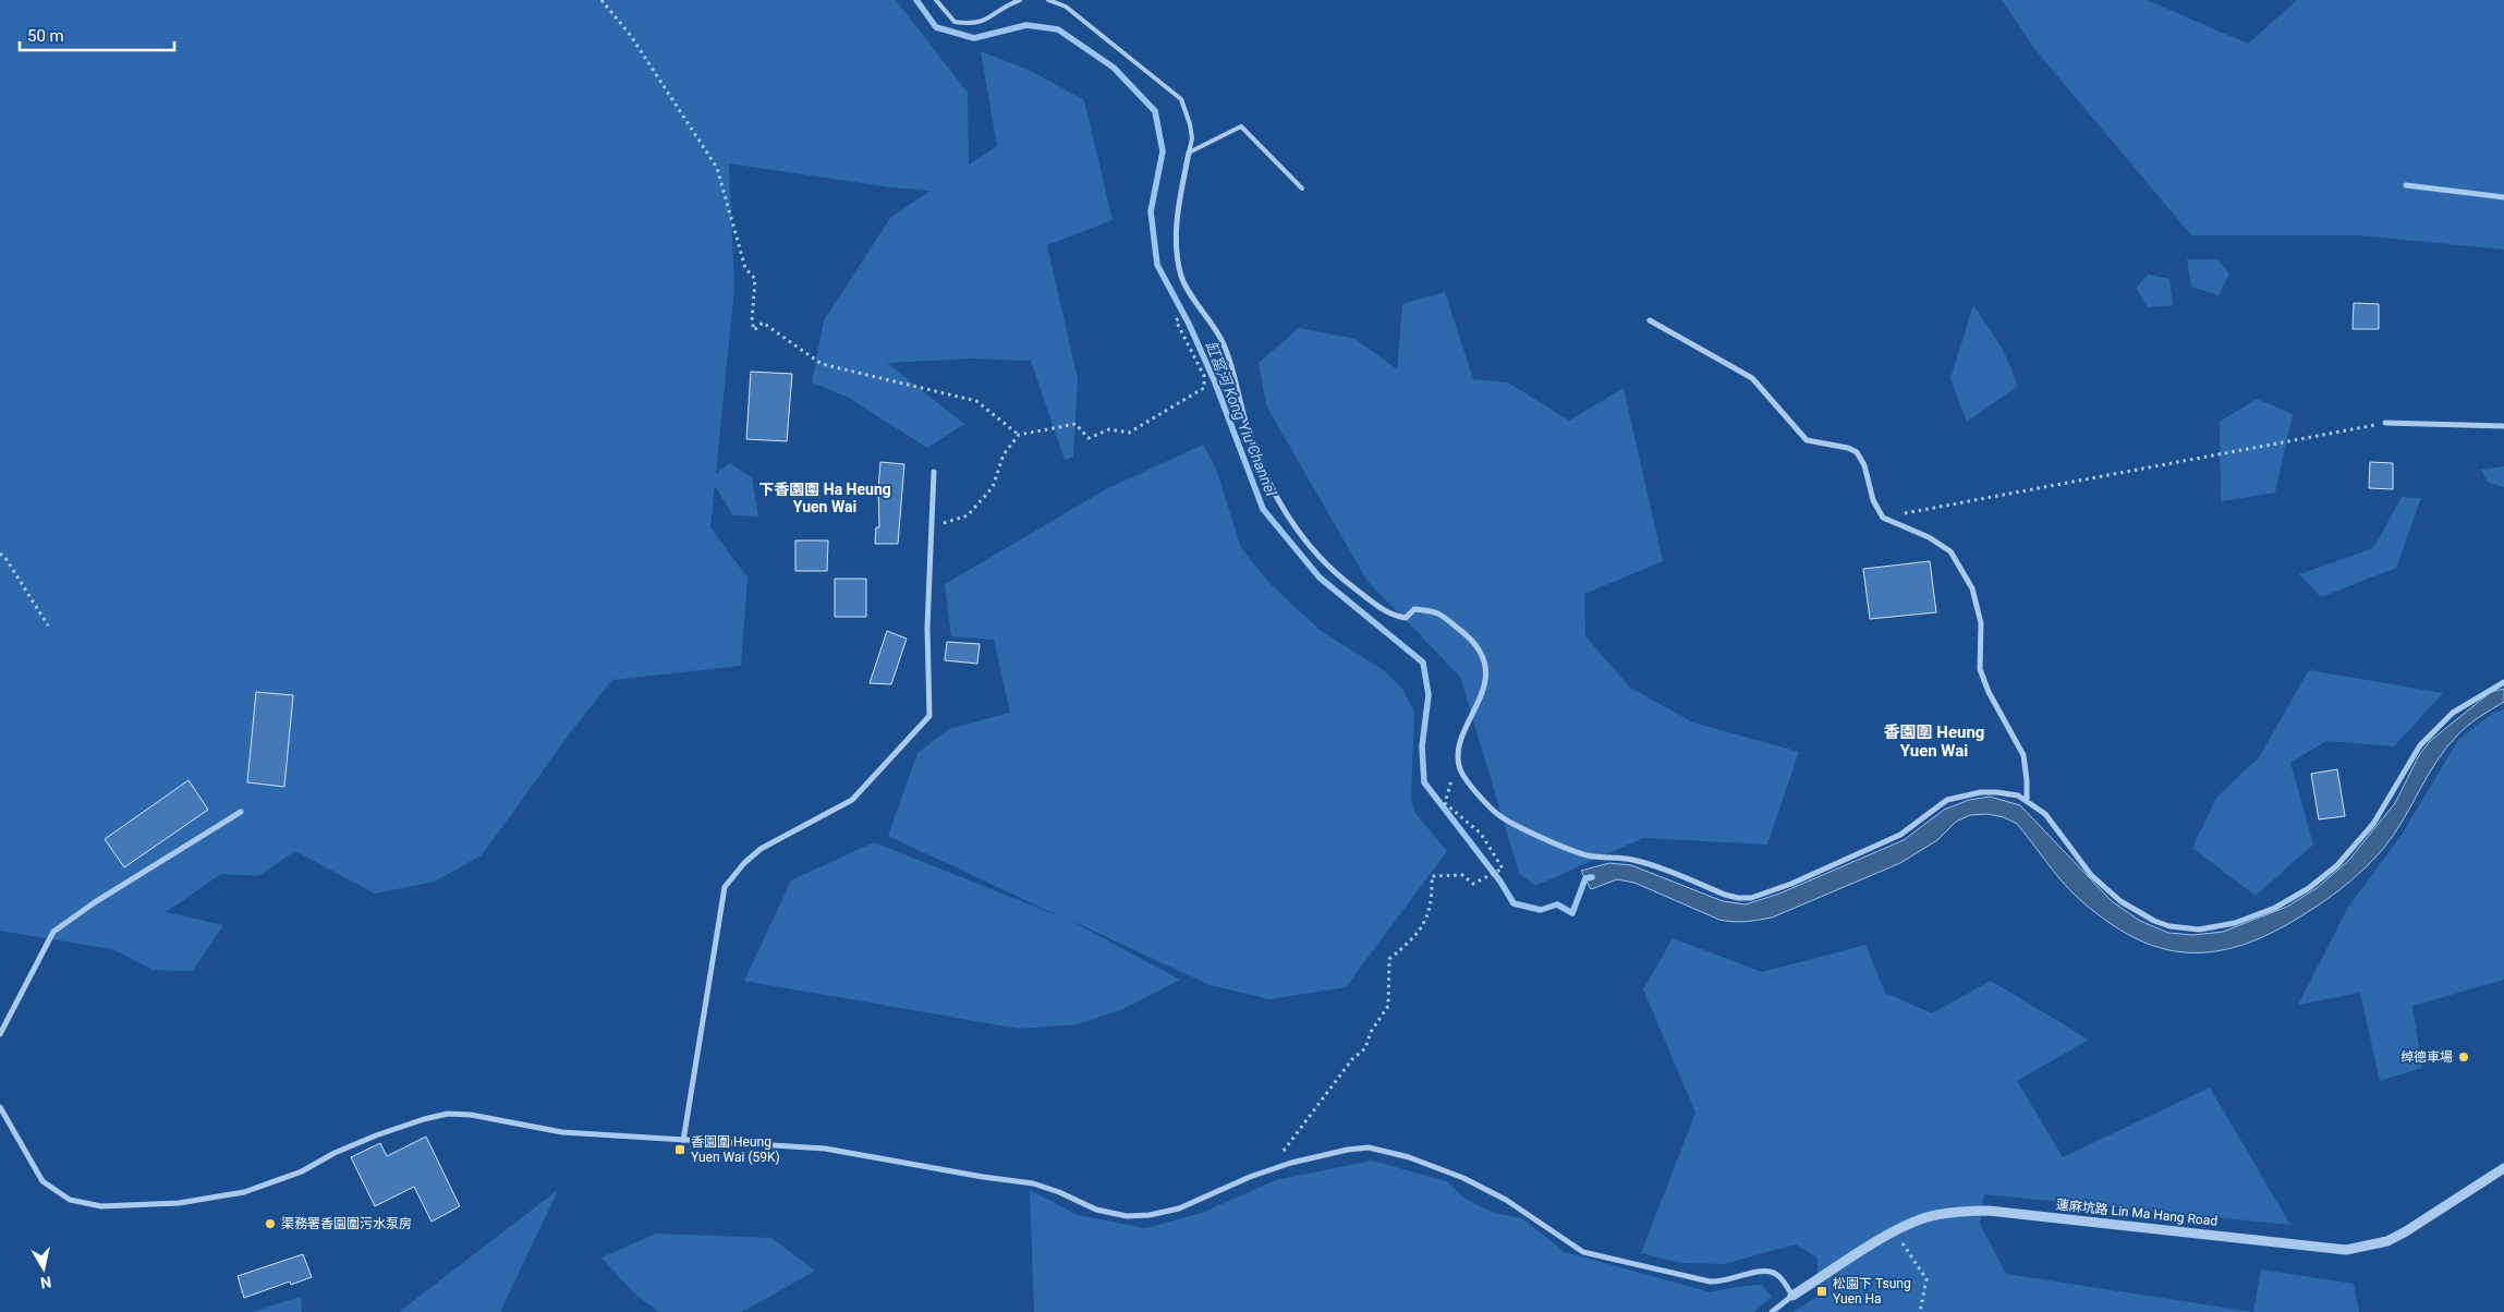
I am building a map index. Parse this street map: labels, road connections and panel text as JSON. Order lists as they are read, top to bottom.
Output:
{
  "streets": {
    "street": ["蓮麻坑路 Lin Ma Hang Road"]
  },
  "districts": ["下香園圍 Ha Heung Yuen Wai", "香園圍 Heung Yuen Wai"],
  "water": ["缸窰河 Kong Yiu Channel"],
  "places": {
    "other": ["绰德車場", "渠務署香園圍污水泵房"],
    "transit": ["香園圍 Heung Yuen Wai (59K)", "松園下 Tsung Yuen Ha"]
  },
  "scale_bar": "50 m",
  "north": "bottom"
}
